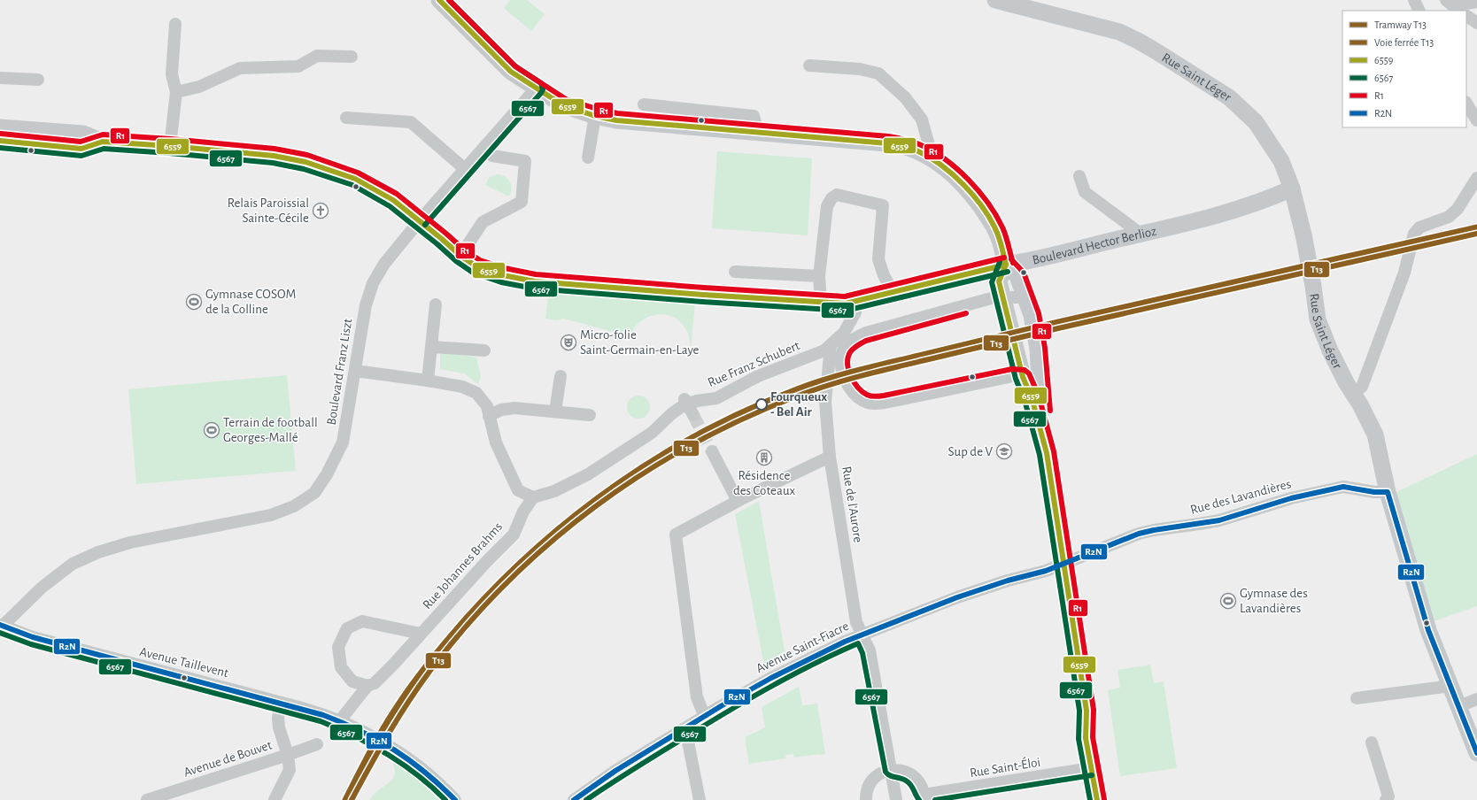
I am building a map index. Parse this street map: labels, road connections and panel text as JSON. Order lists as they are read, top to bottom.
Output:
{
  "streets": {
    "street": [
      "Rue Saint Léger",
      "Boulevard Hector Berlioz",
      "Rue Franz Schubert",
      "Boulevard Franz Liszt",
      "Rue des Lavandières",
      "Rue de l'Aurore",
      "Rue Johannes Brahms",
      "Avenue Saint-Fiacre",
      "Avenue Taillevent",
      "Avenue de Bouvet",
      "Rue Saint-Éloi"
    ]
  },
  "crossings": [
    ["Rue Saint Léger", "Boulevard Hector Berlioz"],
    ["Rue Saint Léger", "Rue des Lavandières"],
    ["Boulevard Hector Berlioz", "Rue Franz Schubert"],
    ["Boulevard Hector Berlioz", "Boulevard Franz Liszt"],
    ["Rue Franz Schubert", "Rue Johannes Brahms"],
    ["Boulevard Franz Liszt", "Avenue Taillevent"],
    ["Rue des Lavandières", "Avenue Saint-Fiacre"],
    ["Rue de l'Aurore", "Avenue Saint-Fiacre"],
    ["Rue Johannes Brahms", "Avenue Taillevent"]
  ],
  "places": {
    "church": ["Relais Paroissial Sainte-Cécile"],
    "sports": ["Gymnase COSOM de la Colline", "Terrain de football Georges-Mallé", "Gymnase des Lavandières"],
    "theatre": ["Micro-folie Saint-Germain-en-Laye"],
    "other": ["Fourqueux - Bel Air"],
    "school or university": ["Sup de V"],
    "building": ["Résidence des Coteaux"]
  },
  "lines": [
    "transit line 6559",
    "transit line 6567",
    "transit line R1",
    "rail line T13",
    "tram line T13",
    "transit line R2N"
  ],
  "legend": [
    "Tramway T13",
    "Voie ferrée T13",
    "6559",
    "6567",
    "R1",
    "R2N"
  ]
}
